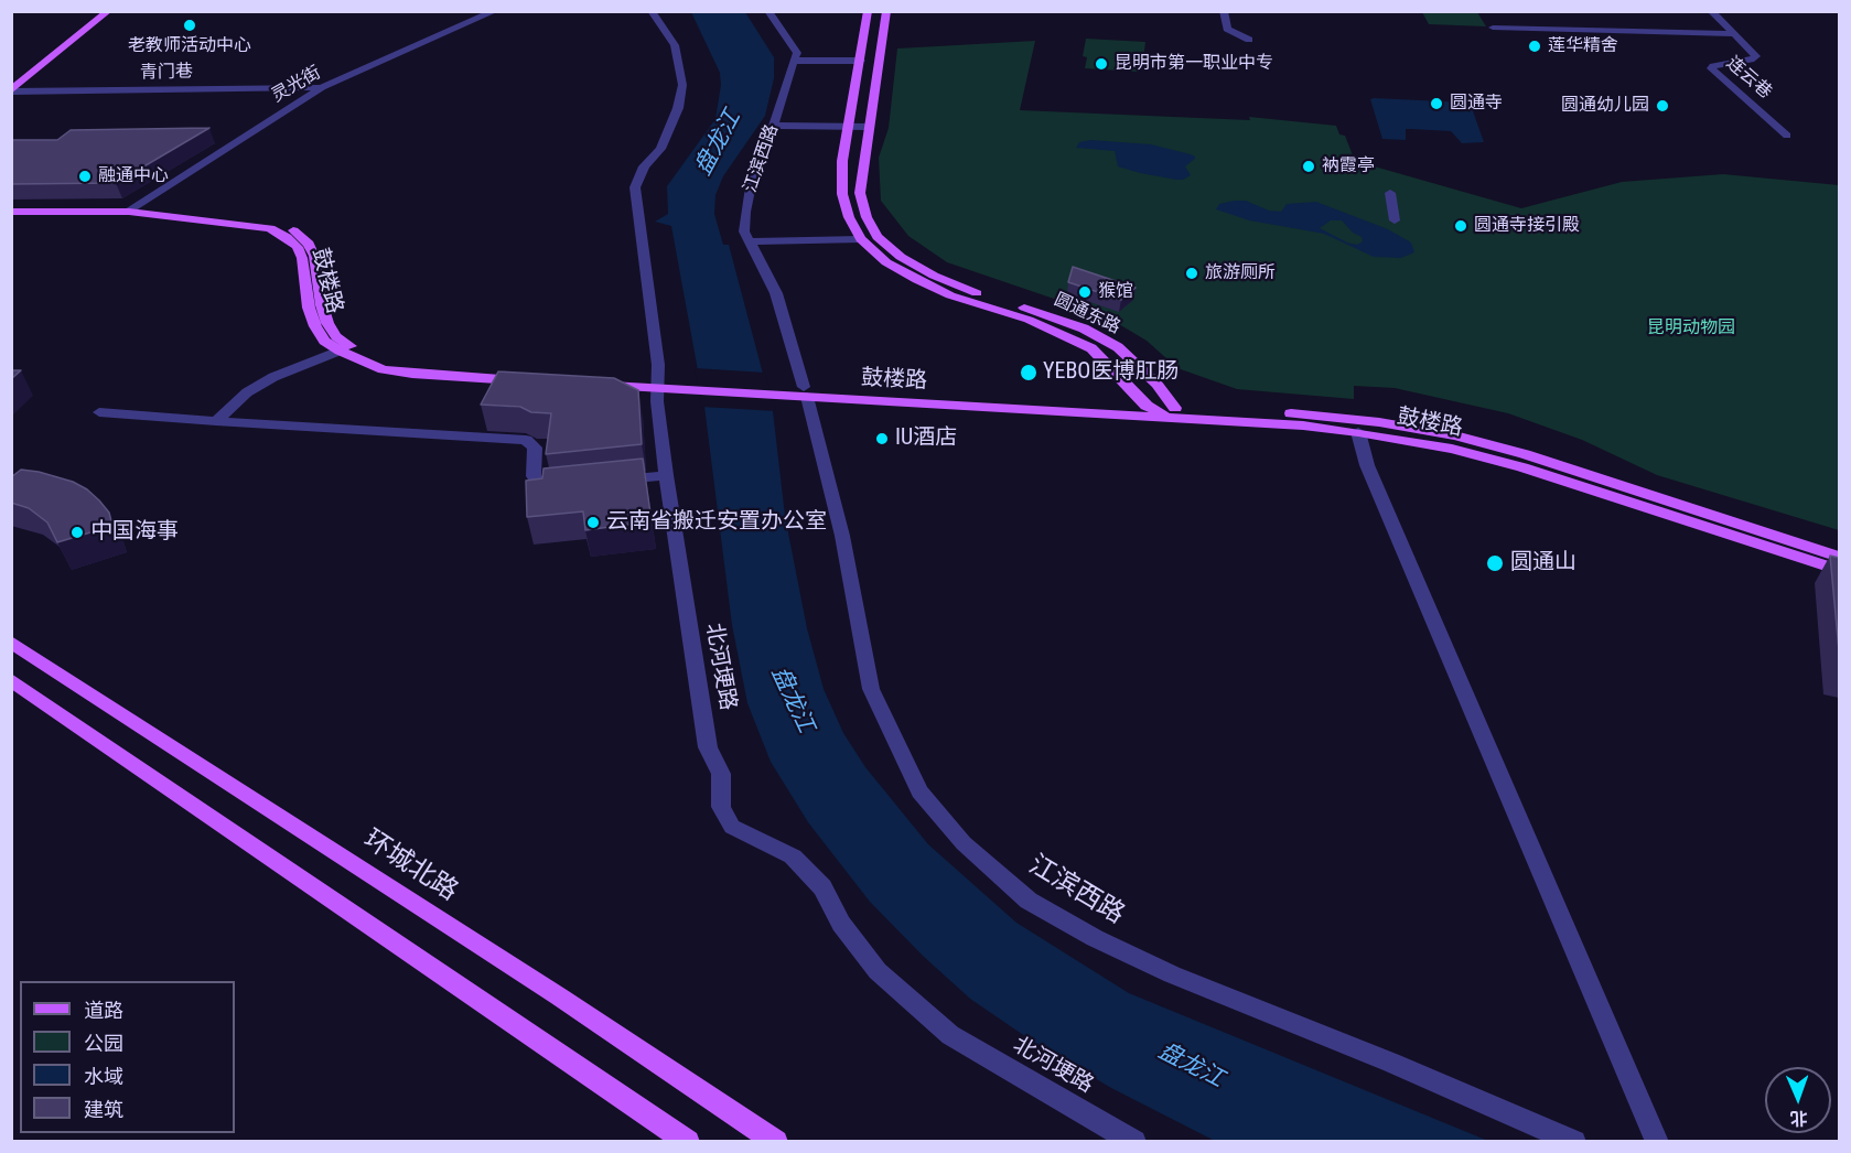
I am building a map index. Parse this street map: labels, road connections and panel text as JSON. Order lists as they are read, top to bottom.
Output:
{
  "streets": {
    "main road": ["鼓楼路", "圆通东路", "环城北路"],
    "street": [
      "青门巷",
      "连云巷",
      "灵光街",
      "江滨西路",
      "北河埂路"
    ]
  },
  "crossings": [
    ["青门巷", "灵光街"],
    ["灵光街", "鼓楼路"],
    ["江滨西路", "鼓楼路"],
    ["鼓楼路", "圆通东路"],
    ["鼓楼路", "北河埂路"]
  ],
  "water": ["盘龙江"],
  "parks": ["昆明动物园"],
  "places": [
    "老教师活动中心",
    "莲华精舍",
    "昆明市第一职业中专",
    "圆通寺",
    "圆通幼儿园",
    "衲霞亭",
    "融通中心",
    "圆通寺接引殿",
    "旅游厕所",
    "猴馆",
    "YEBO医博肛肠",
    "IU酒店",
    "云南省搬迁安置办公室",
    "中国海事",
    "圆通山"
  ],
  "legend": [
    "道路",
    "公园",
    "水域",
    "建筑"
  ],
  "north": "bottom"
}
